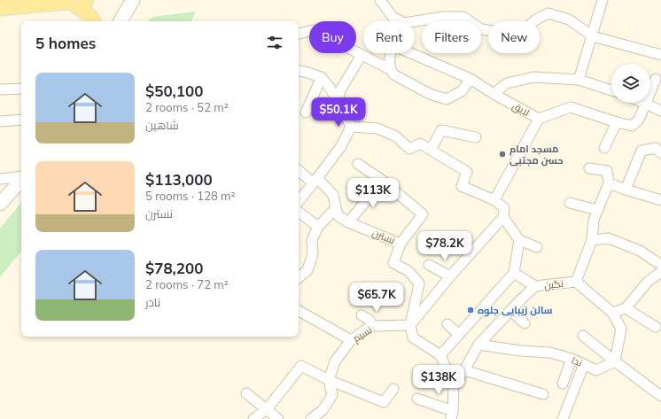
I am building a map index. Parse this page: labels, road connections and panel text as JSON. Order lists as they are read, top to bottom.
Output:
{
  "streets": {
    "street": [
      "لایق",
      "نسترن",
      "نگین",
      "نسیم",
      "ندا"
    ]
  },
  "crossings": [
    ["نسترن", "نسیم"],
    ["نگین", "ندا"]
  ],
  "places": ["مسجد امام حسن مجتبی", "سالن زیبایی جلوه"],
  "page": {
    "chip": [
      "Buy",
      "Rent",
      "Filters",
      "New"
    ],
    "heading": "5 homes",
    "list": [
      {
        "name": "$50,100",
        "note": "2 rooms · 52 m² · شاهین"
      },
      {
        "name": "$113,000",
        "note": "5 rooms · 128 m² · نسترن"
      },
      {
        "name": "$78,200",
        "note": "2 rooms · 72 m² · نادر"
      }
    ],
    "price": [
      "$50.1K",
      "$113K",
      "$78.2K",
      "$65.7K",
      "$138K"
    ]
  }
}
